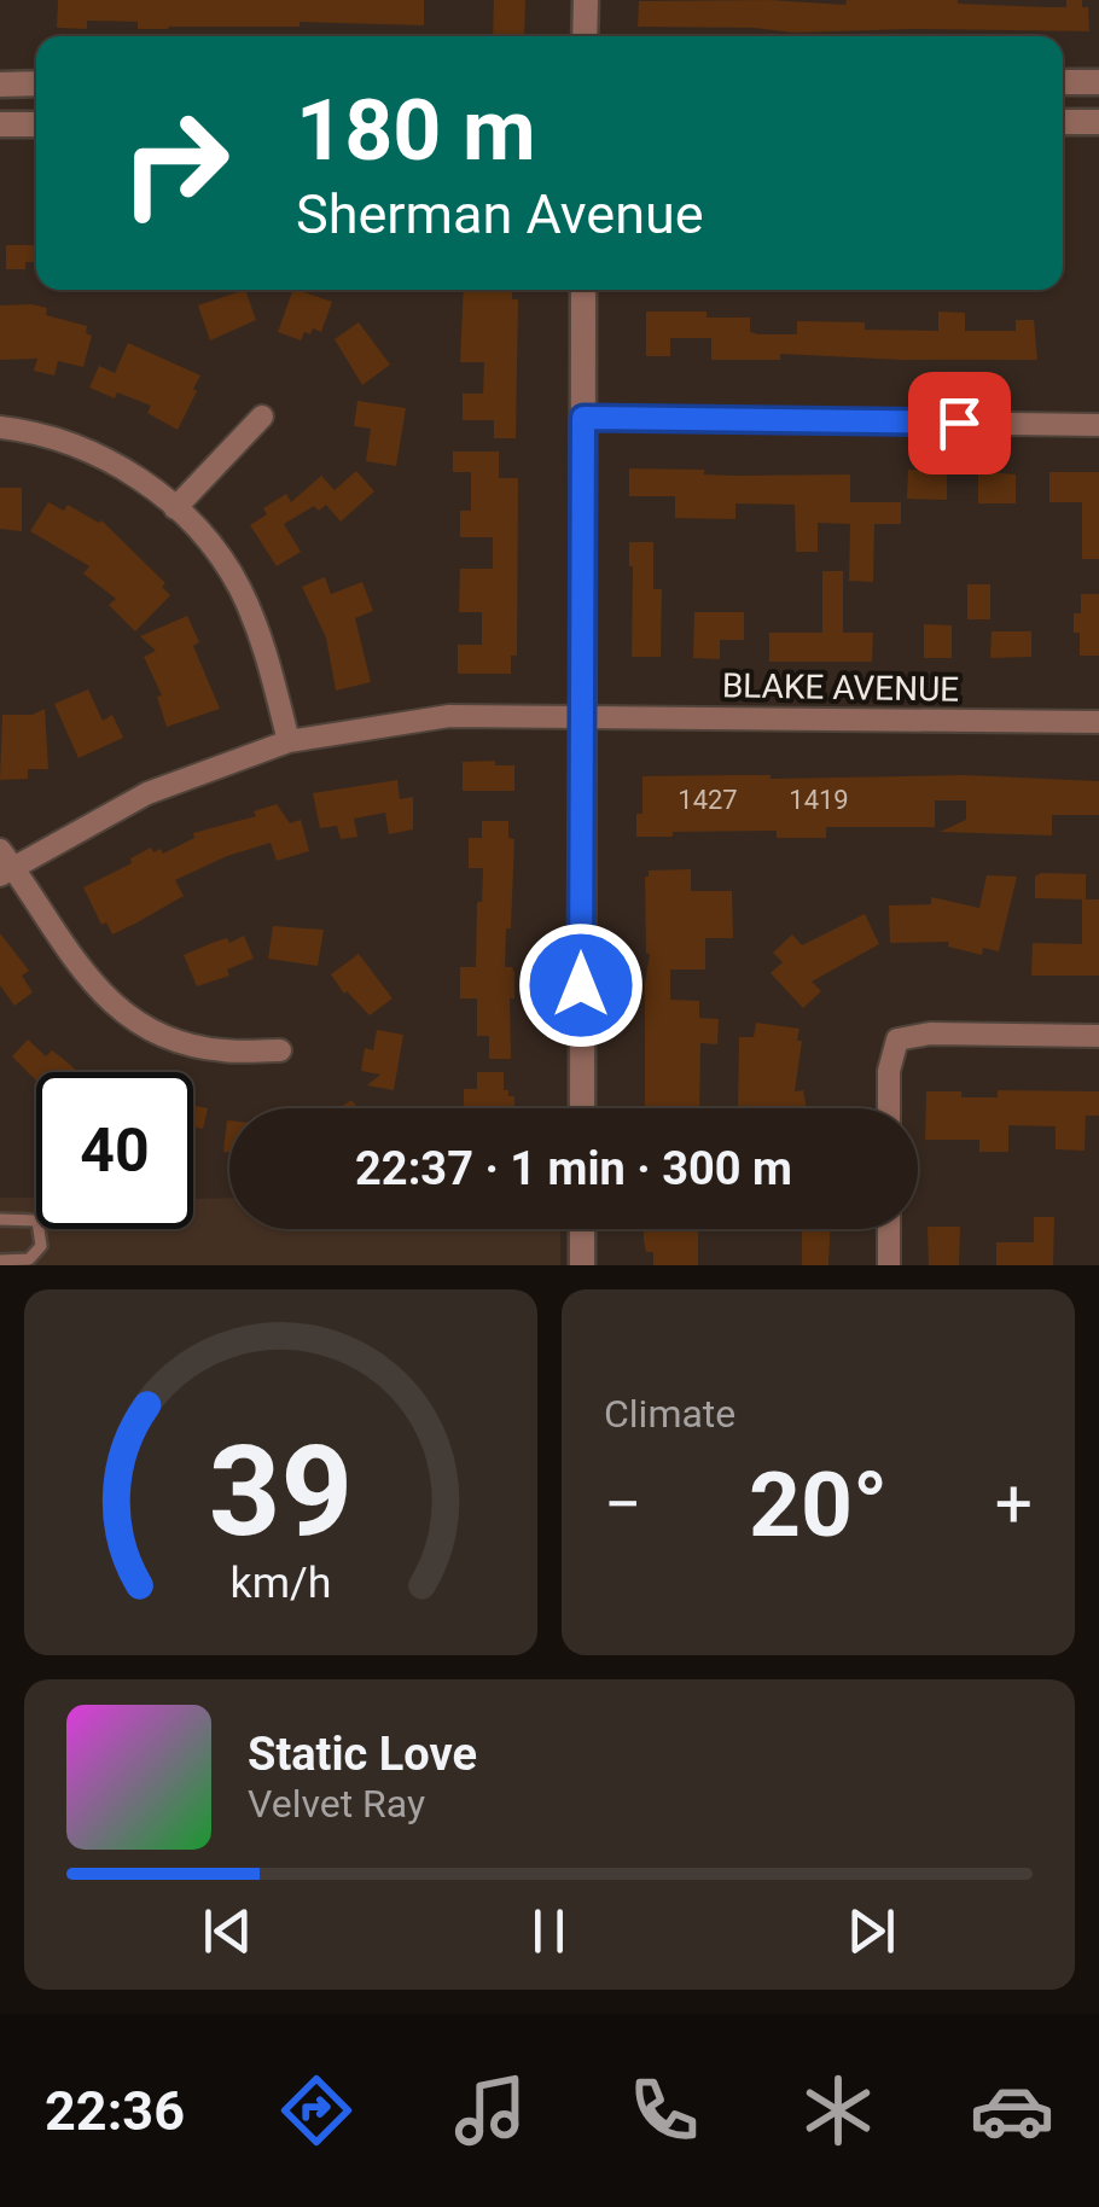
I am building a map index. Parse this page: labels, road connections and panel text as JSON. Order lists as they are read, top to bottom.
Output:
{
  "streets": {
    "street": ["BLAKE AVENUE"]
  },
  "house_numbers": ["1427", "1419"],
  "page": {
    "turn": ["180 m", "Sherman Avenue"],
    "limit": "40",
    "trip": "22:37 · 1 min · 300 m",
    "tile": "Climate",
    "heat": ["−", "20°", "+"],
    "song": ["Static Love", "Velvet Ray"],
    "tabs": "22:36",
    "gauge": ["39", "km/h"]
  }
}
